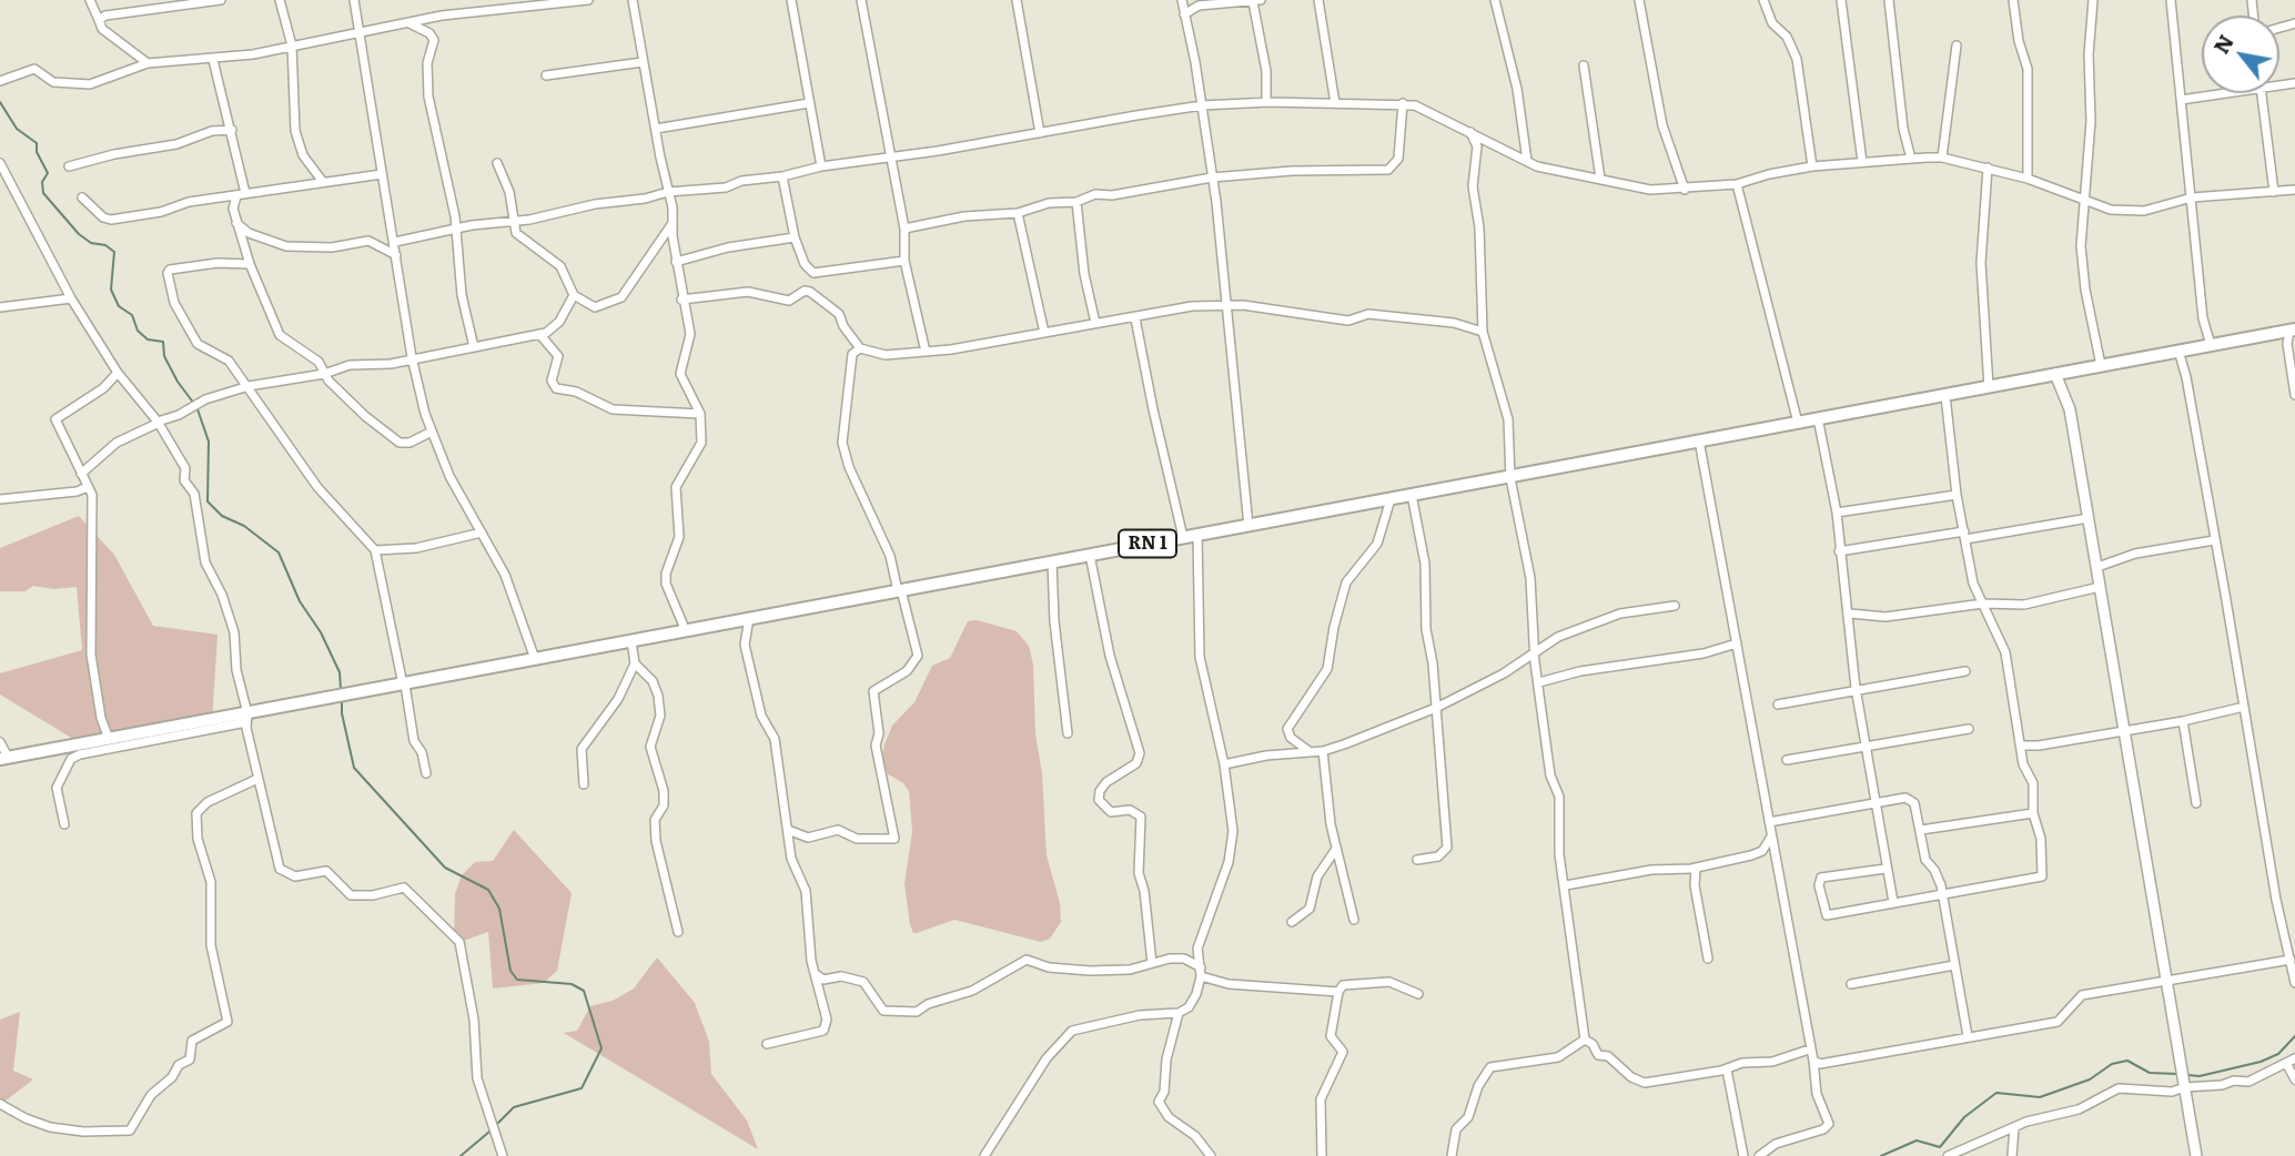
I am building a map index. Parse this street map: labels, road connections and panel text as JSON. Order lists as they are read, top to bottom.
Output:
{
  "streets": {
    "main road": ["RN 1"]
  },
  "north": "top left"
}
